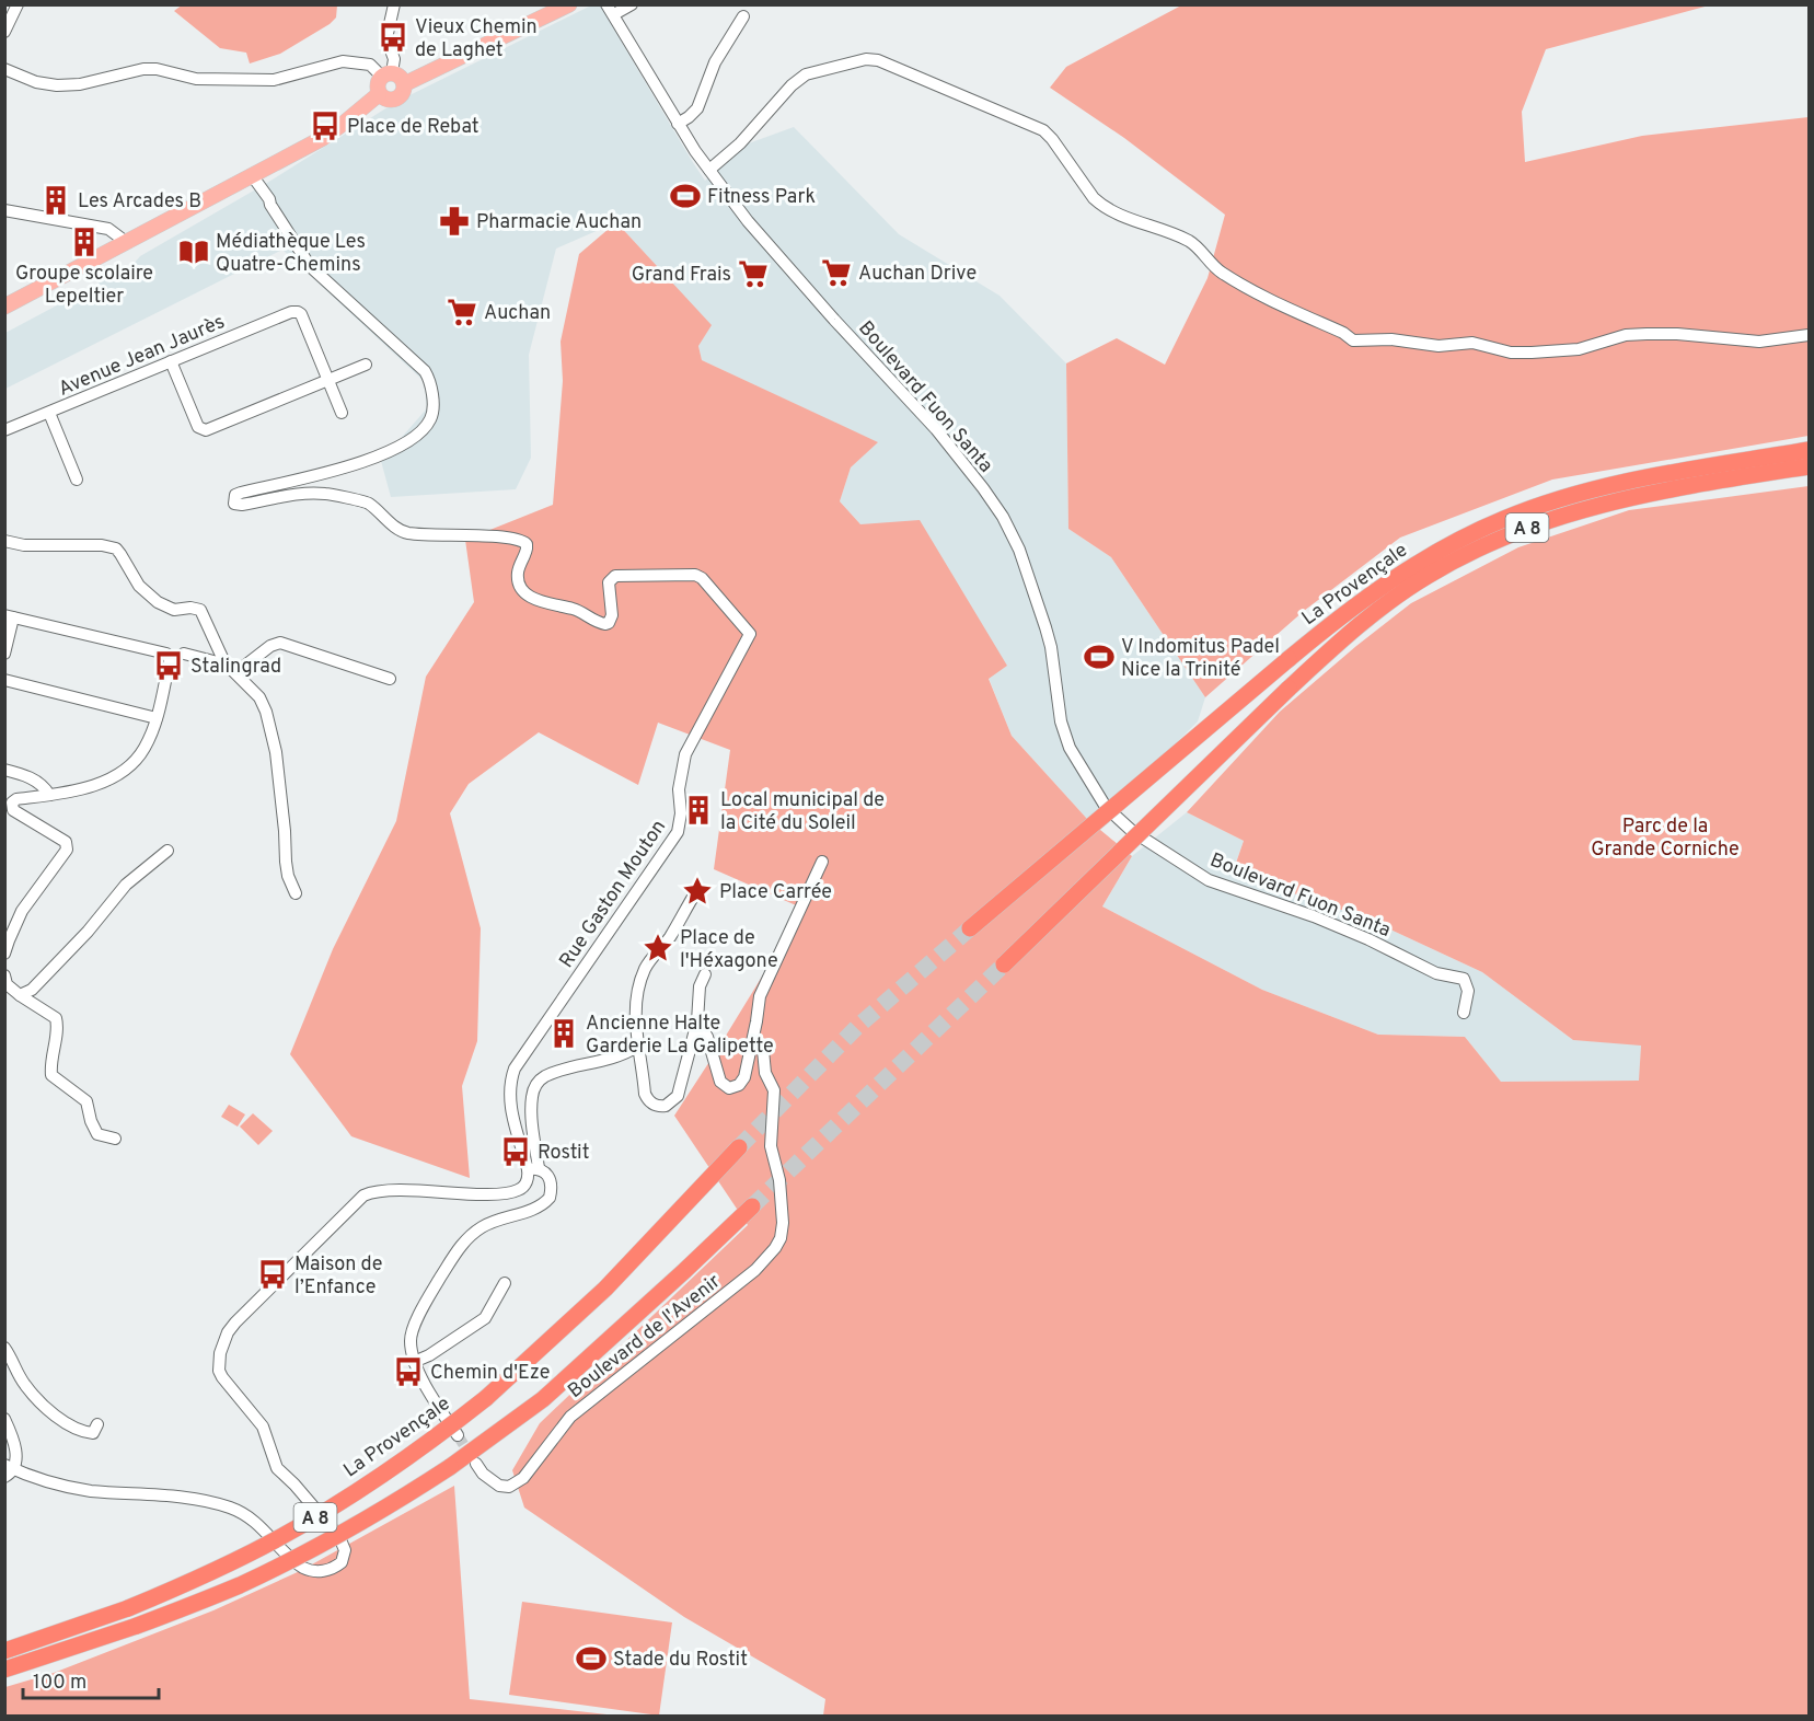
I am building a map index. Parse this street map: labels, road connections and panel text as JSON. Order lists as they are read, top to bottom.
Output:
{
  "streets": {
    "highway": ["A 8", "La Provençale"],
    "street": [
      "Avenue Jean Jaurès",
      "Boulevard Fuon Santa",
      "Rue Gaston Mouton",
      "Boulevard de l'Avenir"
    ]
  },
  "parks": ["Parc de la Grande Corniche"],
  "places": {
    "bus stop": [
      "Vieux Chemin de Laghet",
      "Place de Rebat",
      "Stalingrad",
      "Rostit",
      "Maison de l’Enfance",
      "Chemin d'Eze"
    ],
    "sports": ["Fitness Park", "V Indomitus Padel Nice la Trinité", "Stade du Rostit"],
    "building": [
      "Les Arcades B",
      "Groupe scolaire Lepeltier",
      "Local municipal de la Cité du Soleil",
      "Ancienne Halte Garderie La Galipette"
    ],
    "pharmacy": ["Pharmacie Auchan"],
    "library": ["Médiathèque Les Quatre-Chemins"],
    "supermarket": ["Auchan Drive", "Grand Frais", "Auchan"],
    "place": ["Place Carrée", "Place de l'Héxagone"]
  },
  "scale_bar": "100 m"
}
